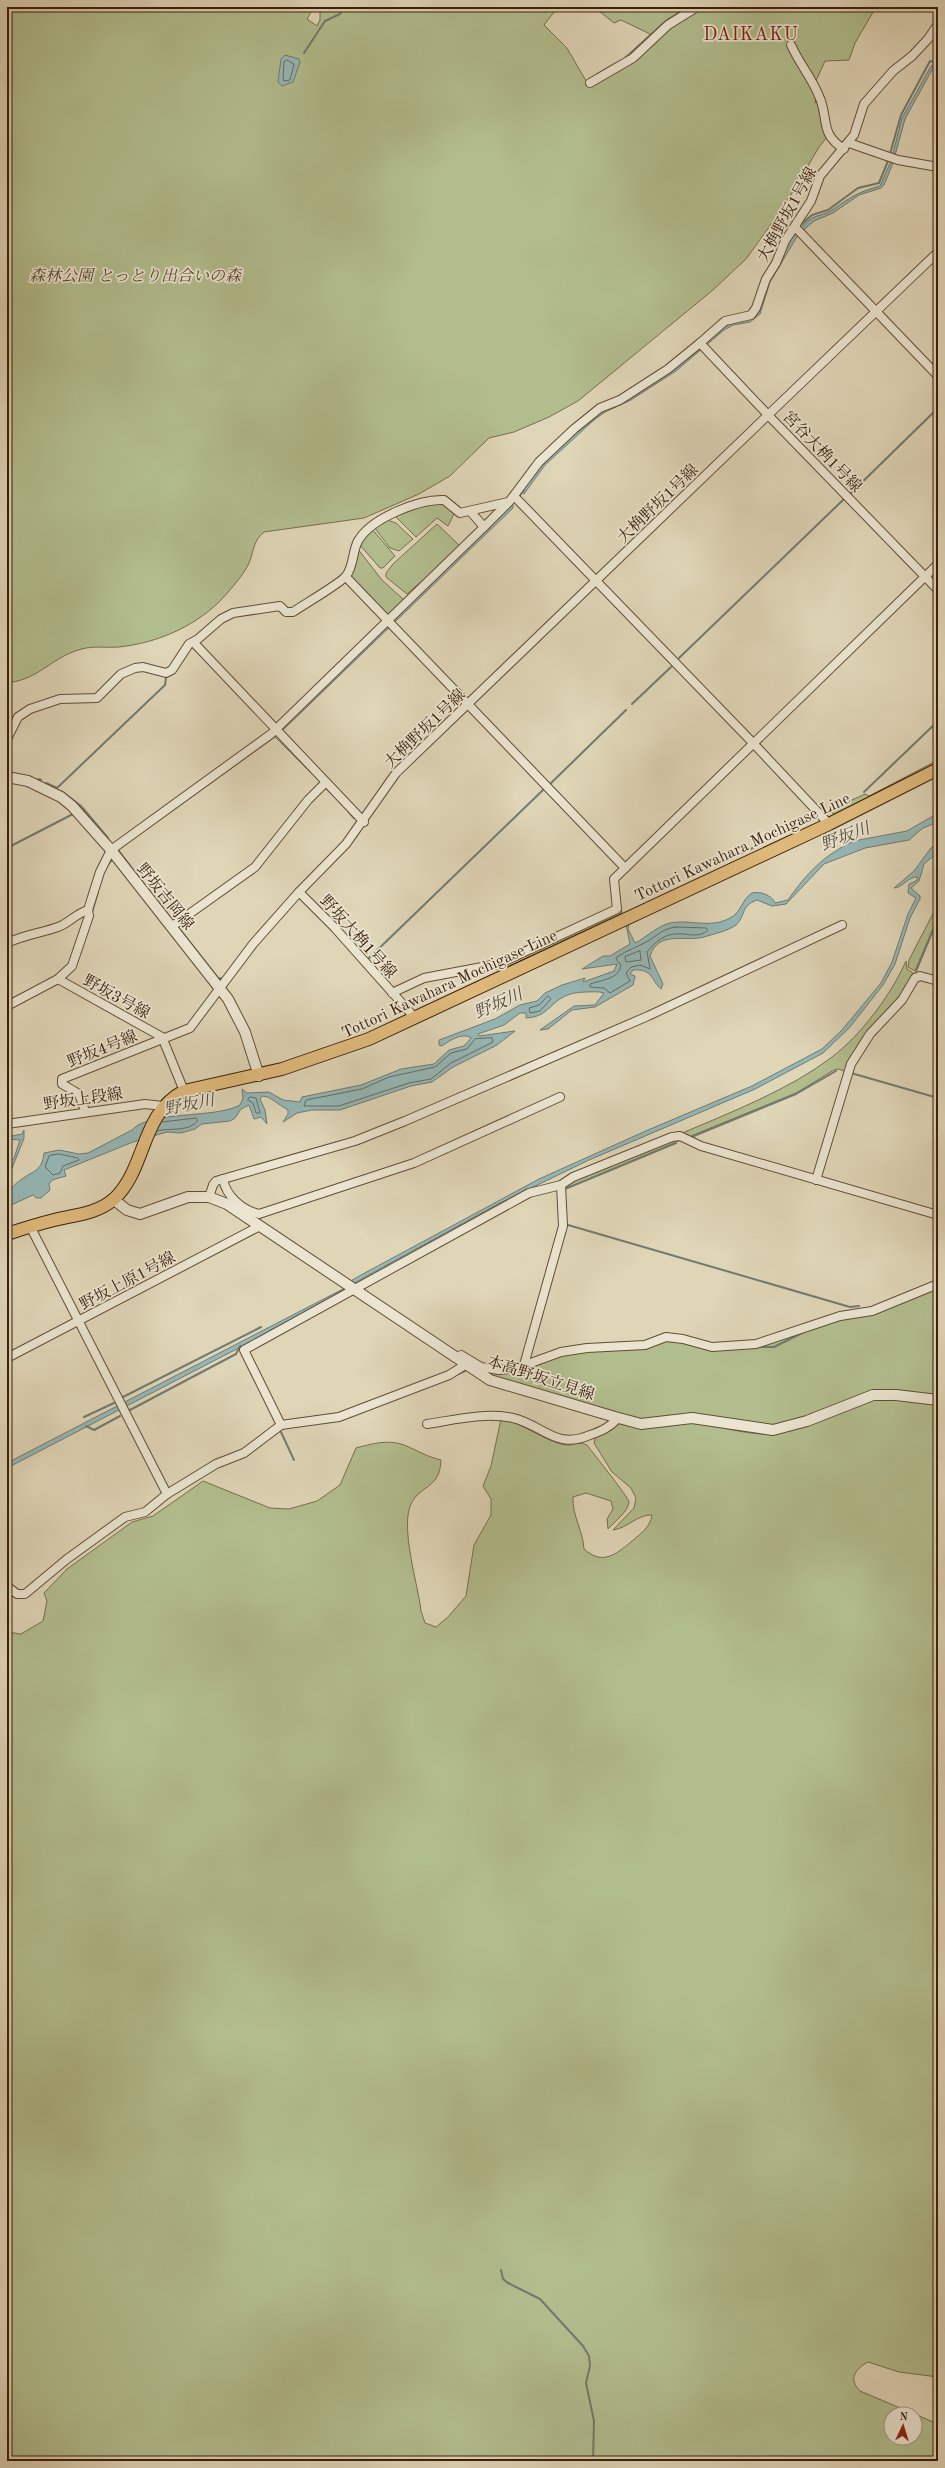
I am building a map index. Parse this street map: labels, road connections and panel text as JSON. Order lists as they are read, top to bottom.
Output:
{
  "streets": {
    "main road": ["Tottori Kawahara Mochigase Line"],
    "street": [
      "大桷野坂1号線",
      "宮谷大桷1号線",
      "野坂吉岡線",
      "野坂大桷1号線",
      "野坂3号線",
      "野坂4号線",
      "野坂上段線",
      "野坂上原1号線",
      "本高野坂立見線"
    ]
  },
  "crossings": [
    ["大桷野坂1号線", "宮谷大桷1号線"],
    ["大桷野坂1号線", "野坂吉岡線"],
    ["大桷野坂1号線", "野坂大桷1号線"],
    ["大桷野坂1号線", "野坂4号線"],
    ["Tottori Kawahara Mochigase Line", "野坂吉岡線"],
    ["Tottori Kawahara Mochigase Line", "野坂大桷1号線"],
    ["Tottori Kawahara Mochigase Line", "野坂上段線"],
    ["Tottori Kawahara Mochigase Line", "本高野坂立見線"],
    ["野坂吉岡線", "野坂4号線"],
    ["野坂3号線", "野坂4号線"],
    ["野坂4号線", "野坂上段線"],
    ["野坂上原1号線", "本高野坂立見線"]
  ],
  "districts": ["DAIKAKU"],
  "water": ["野坂川"],
  "parks": ["森林公園 とっとり出合いの森"],
  "north": "top"
}
